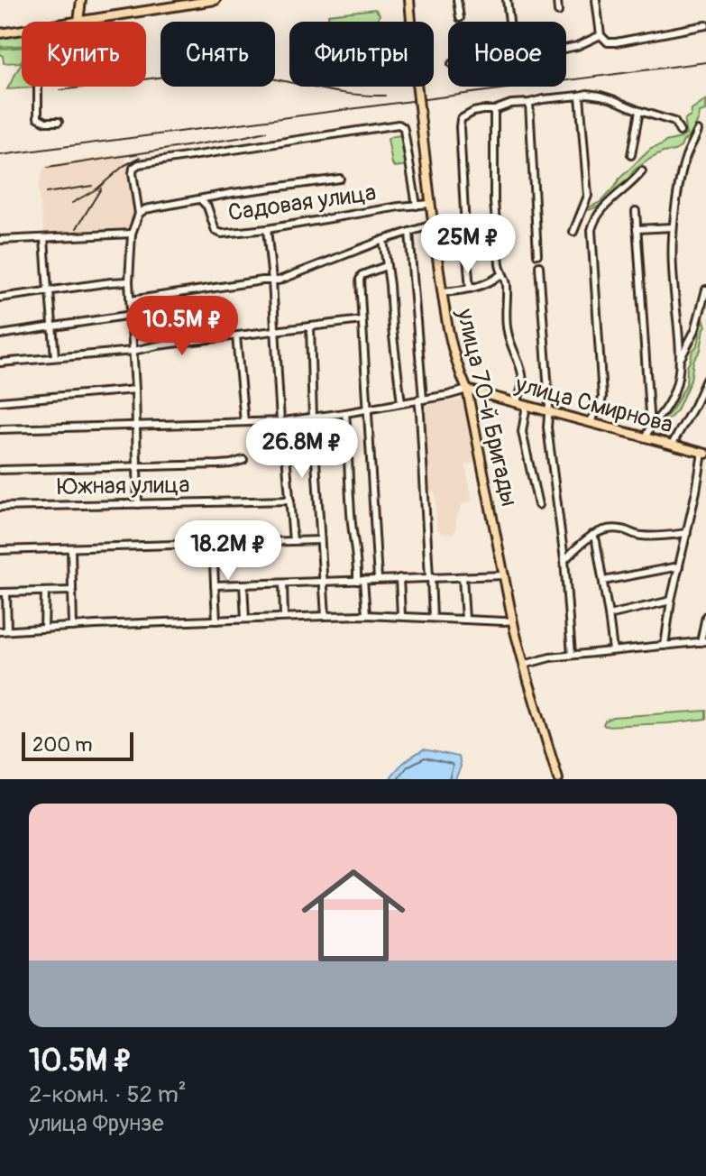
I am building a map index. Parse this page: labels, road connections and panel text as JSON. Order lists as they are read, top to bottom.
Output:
{
  "streets": {
    "main road": ["улица Смирнова", "улица 70-й Бригады"],
    "street": ["Садовая улица", "Южная улица"]
  },
  "crossings": [
    ["Садовая улица", "улица 70-й Бригады"],
    ["улица Смирнова", "улица 70-й Бригады"]
  ],
  "scale_bar": "200 m",
  "page": {
    "chip": [
      "Купить",
      "Снять",
      "Фильтры",
      "Новое"
    ],
    "price": [
      "25M ₽",
      "10.5M ₽",
      "26.8M ₽",
      "18.2M ₽"
    ],
    "scale": "200 m",
    "list": [
      {
        "name": "10.5M ₽",
        "note": "2-комн. · 52 m² · улица Фрунзе"
      }
    ]
  }
}
